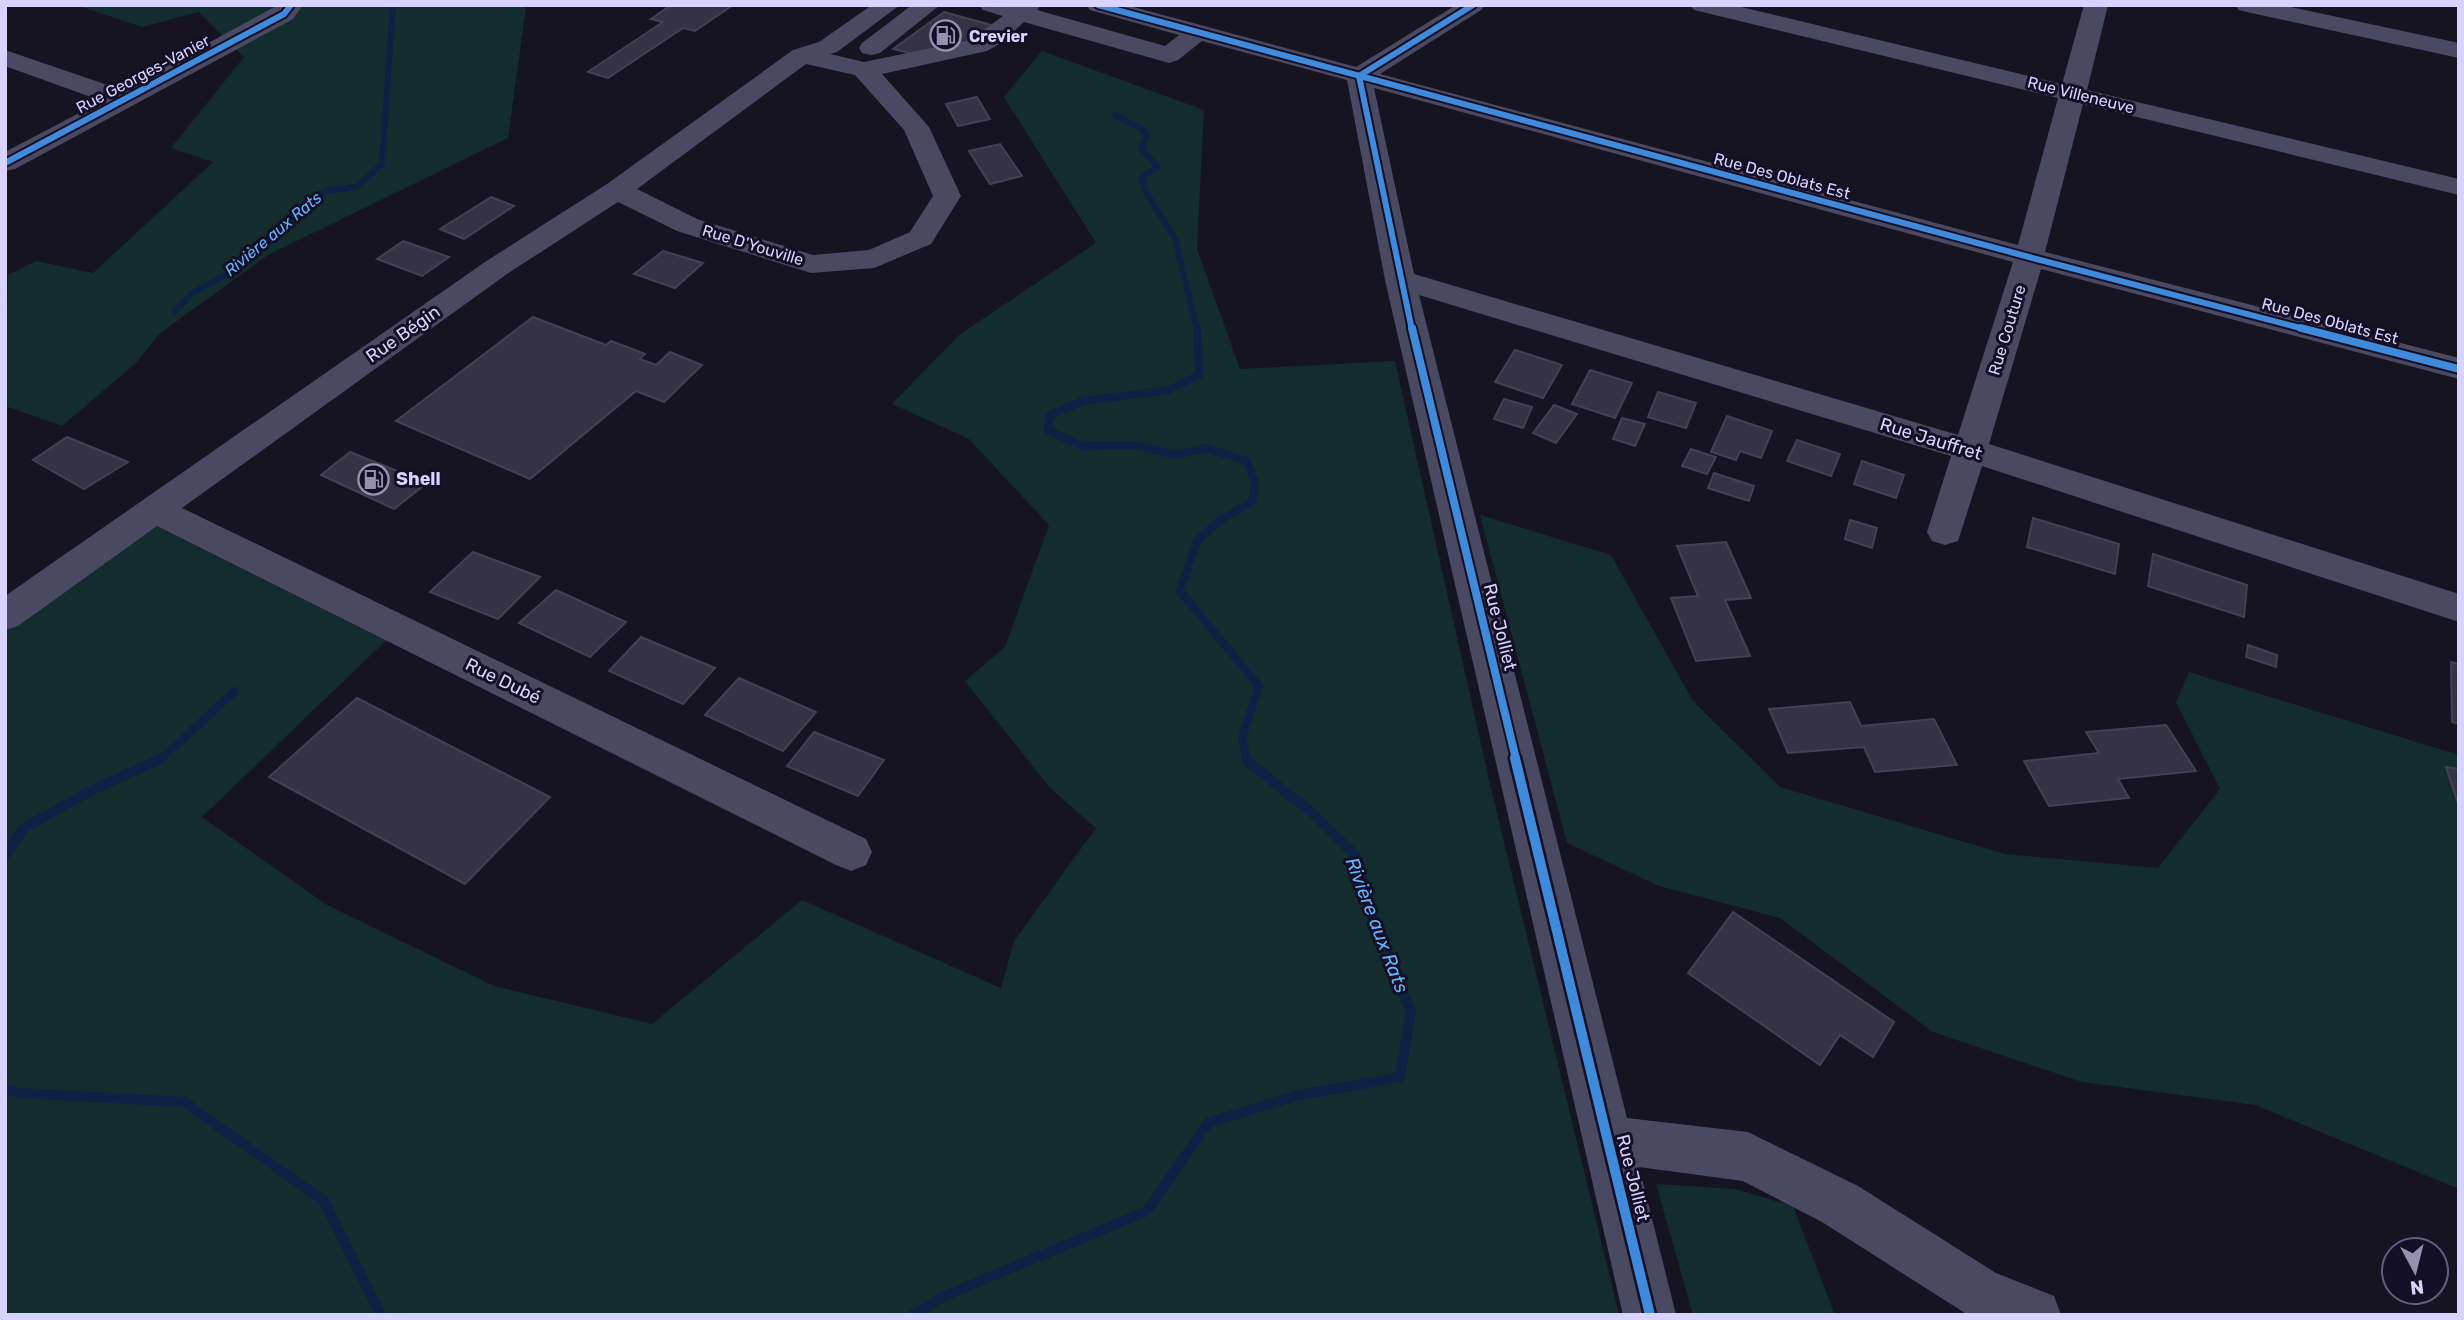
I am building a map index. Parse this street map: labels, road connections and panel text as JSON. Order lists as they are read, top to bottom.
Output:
{
  "streets": {
    "street": [
      "Rue Georges-Vanier",
      "Rue Villeneuve",
      "Rue Des Oblats Est",
      "Rue D'Youville",
      "Rue Couture",
      "Rue Bégin",
      "Rue Jauffret",
      "Rue Jolliet",
      "Rue Dubé"
    ]
  },
  "crossings": [
    ["Rue Villeneuve", "Rue Couture"],
    ["Rue Des Oblats Est", "Rue Couture"],
    ["Rue Des Oblats Est", "Rue Jolliet"],
    ["Rue D'Youville", "Rue Bégin"],
    ["Rue Couture", "Rue Jauffret"],
    ["Rue Bégin", "Rue Dubé"],
    ["Rue Jauffret", "Rue Jolliet"]
  ],
  "water": ["Rivière aux Rats"],
  "places": {
    "fuel station": ["Crevier", "Shell"]
  },
  "north": "bottom"
}
